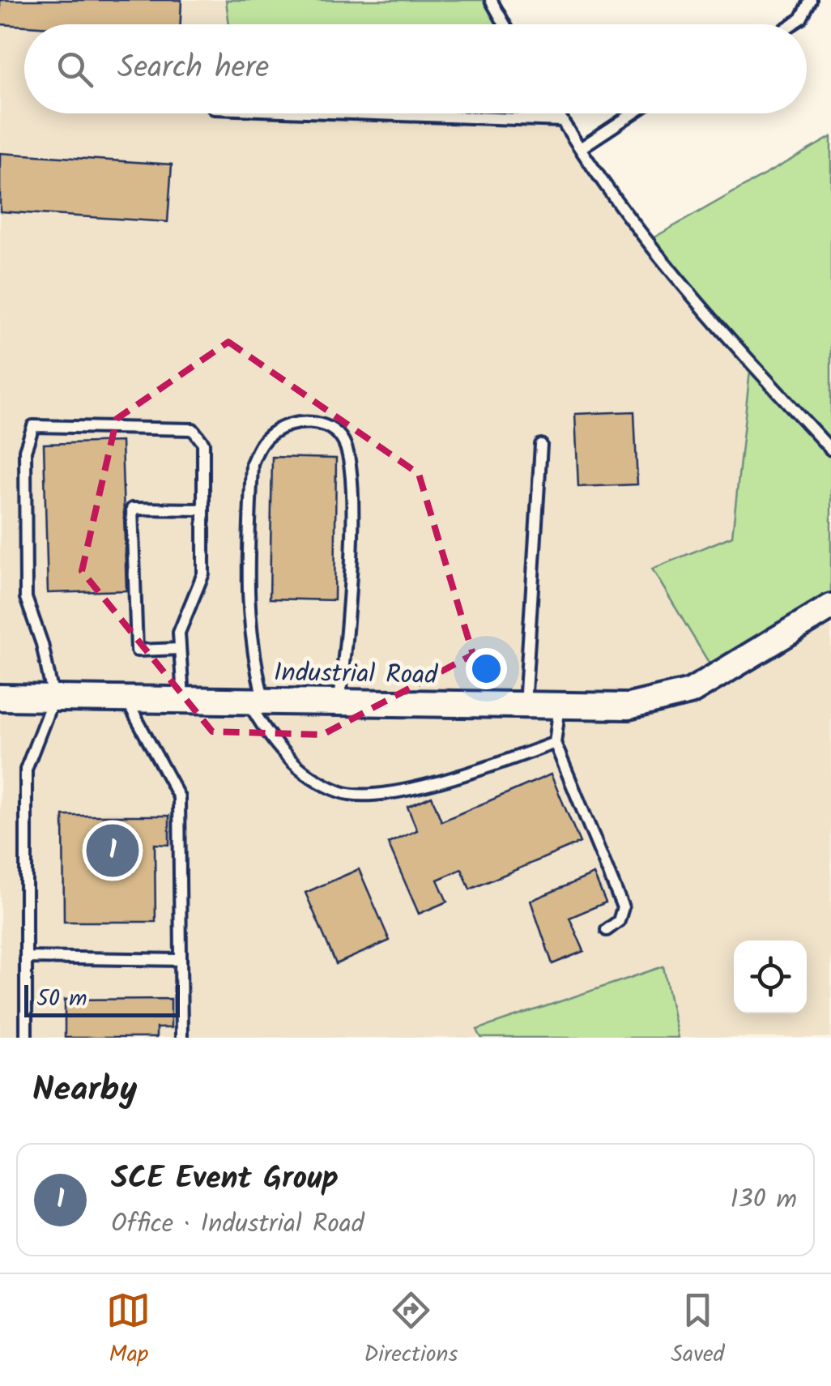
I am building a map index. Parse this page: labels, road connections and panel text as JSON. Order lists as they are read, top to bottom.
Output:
{
  "streets": {
    "street": ["Industrial Road"]
  },
  "scale_bar": "50 m",
  "page": {
    "search": "Search here",
    "pins": "1",
    "scale": "50 m",
    "heading": "Nearby",
    "list": [
      {
        "mark": "1",
        "name": "SCE Event Group",
        "note": "Office · Industrial Road",
        "value": "130 m"
      }
    ],
    "nav": ["Map", "Directions", "Saved"]
  }
}
